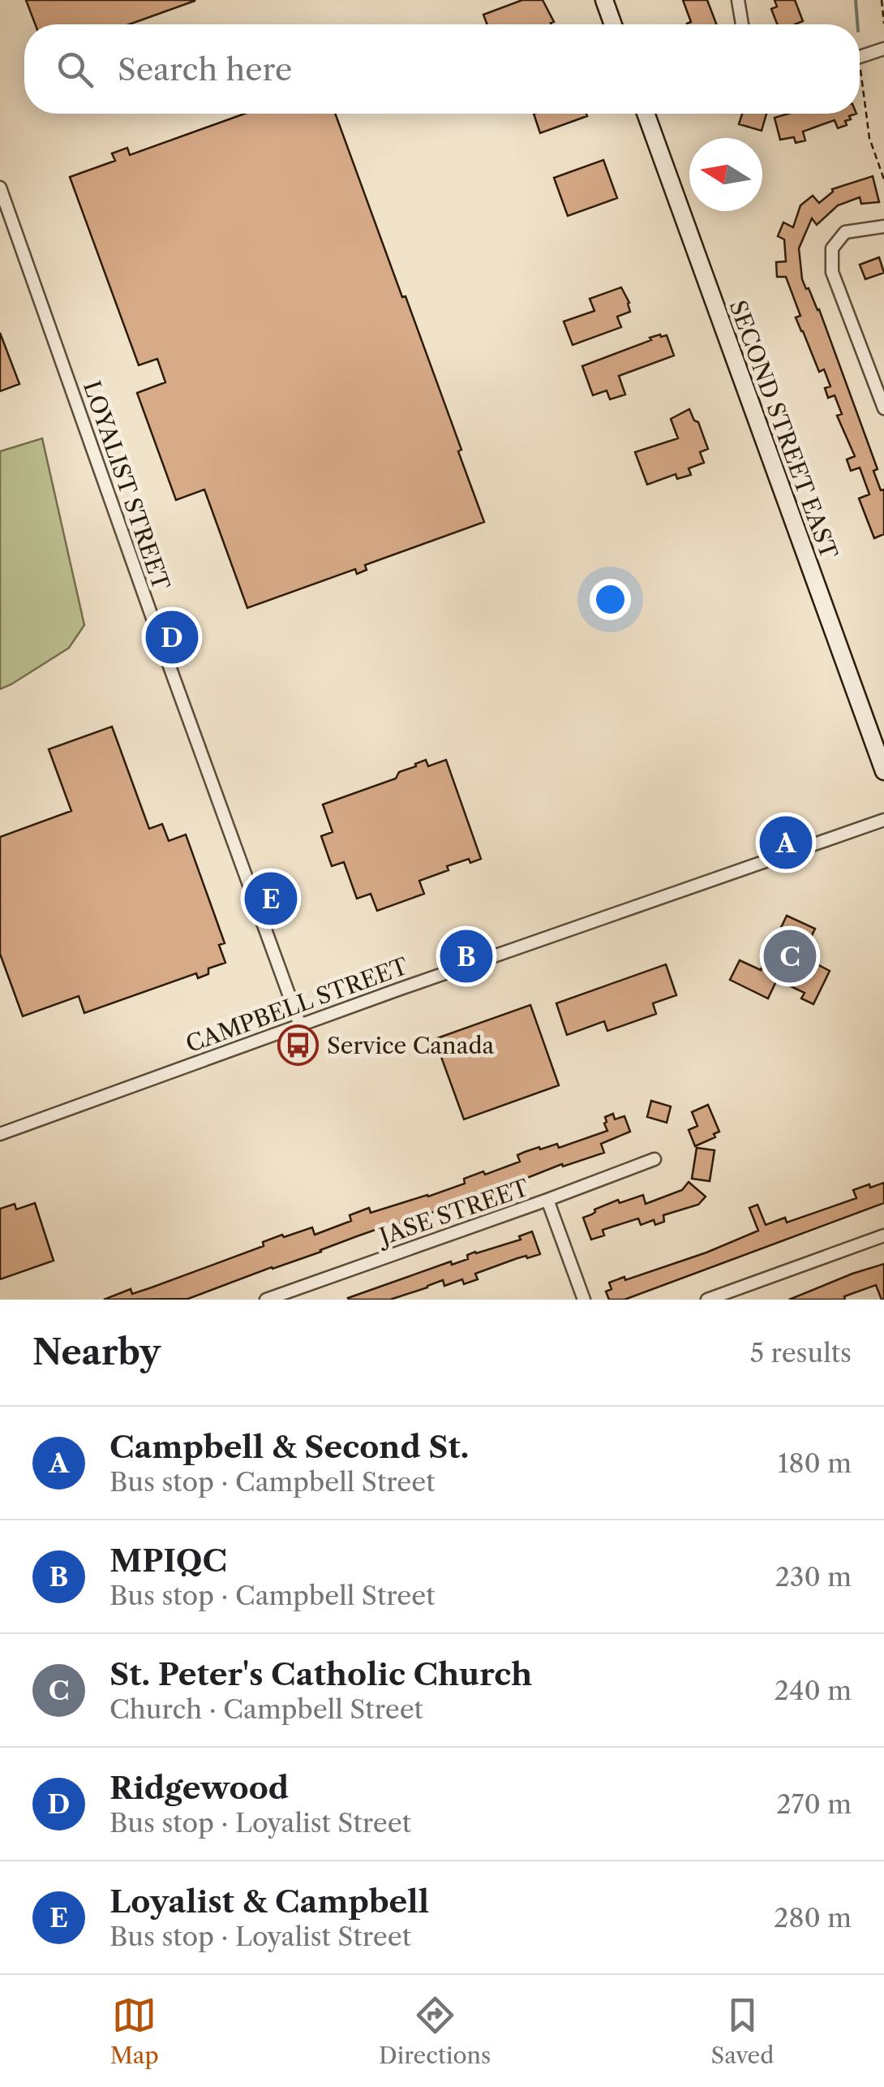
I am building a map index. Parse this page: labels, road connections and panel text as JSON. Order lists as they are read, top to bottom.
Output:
{
  "streets": {
    "main road": ["SECOND STREET EAST"],
    "street": ["LOYALIST STREET", "CAMPBELL STREET", "JASE STREET"]
  },
  "crossings": [
    ["LOYALIST STREET", "CAMPBELL STREET"]
  ],
  "places": {
    "bus stop": ["Service Canada"]
  },
  "north": "left",
  "page": {
    "search": "Search here",
    "pins": [
      "D",
      "A",
      "E",
      "B",
      "C"
    ],
    "heading": ["Nearby", "5 results"],
    "list": [
      {
        "mark": "A",
        "name": "Campbell & Second St.",
        "note": "Bus stop · Campbell Street",
        "value": "180 m"
      },
      {
        "mark": "B",
        "name": "MPIQC",
        "note": "Bus stop · Campbell Street",
        "value": "230 m"
      },
      {
        "mark": "C",
        "name": "St. Peter's Catholic Church",
        "note": "Church · Campbell Street",
        "value": "240 m"
      },
      {
        "mark": "D",
        "name": "Ridgewood",
        "note": "Bus stop · Loyalist Street",
        "value": "270 m"
      },
      {
        "mark": "E",
        "name": "Loyalist & Campbell",
        "note": "Bus stop · Loyalist Street",
        "value": "280 m"
      }
    ],
    "nav": ["Map", "Directions", "Saved"]
  }
}
